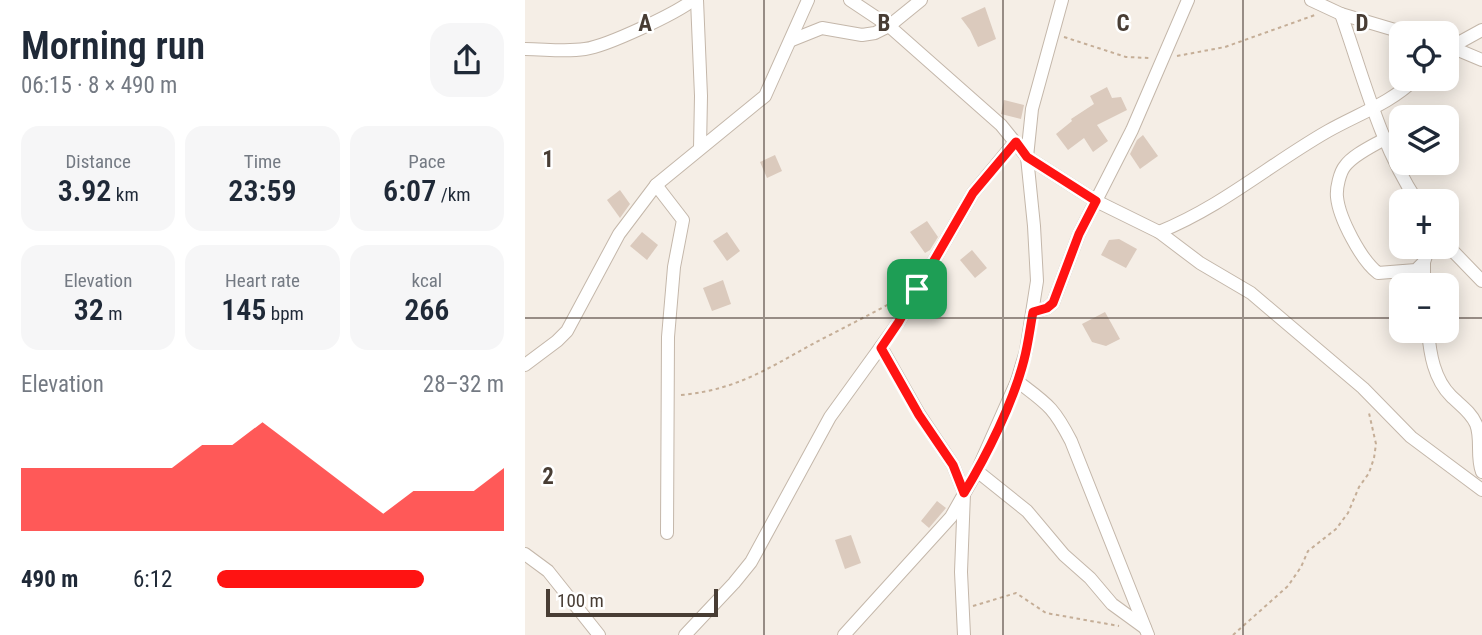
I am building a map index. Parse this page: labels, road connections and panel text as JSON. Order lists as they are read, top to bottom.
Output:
{
  "scale_bar": "100 m",
  "page": {
    "heading": ["Morning run", "06:15 · 8 × 490 m"],
    "map_buttons": ["+", "−"],
    "stats": [
      ["Distance", "3.92 km"],
      ["Time", "23:59"],
      ["Pace", "6:07 /km"],
      ["Elevation", "32 m"],
      ["Heart rate", "145 bpm"],
      ["kcal", "266"]
    ],
    "chart": ["Elevation", "28–32 m"],
    "list": [
      {
        "name": "490 m",
        "note": "6:12"
      }
    ],
    "scale": "100 m"
  },
  "grid": {
    "columns": [
      "A",
      "B",
      "C",
      "D"
    ],
    "rows": ["1", "2"]
  }
}
